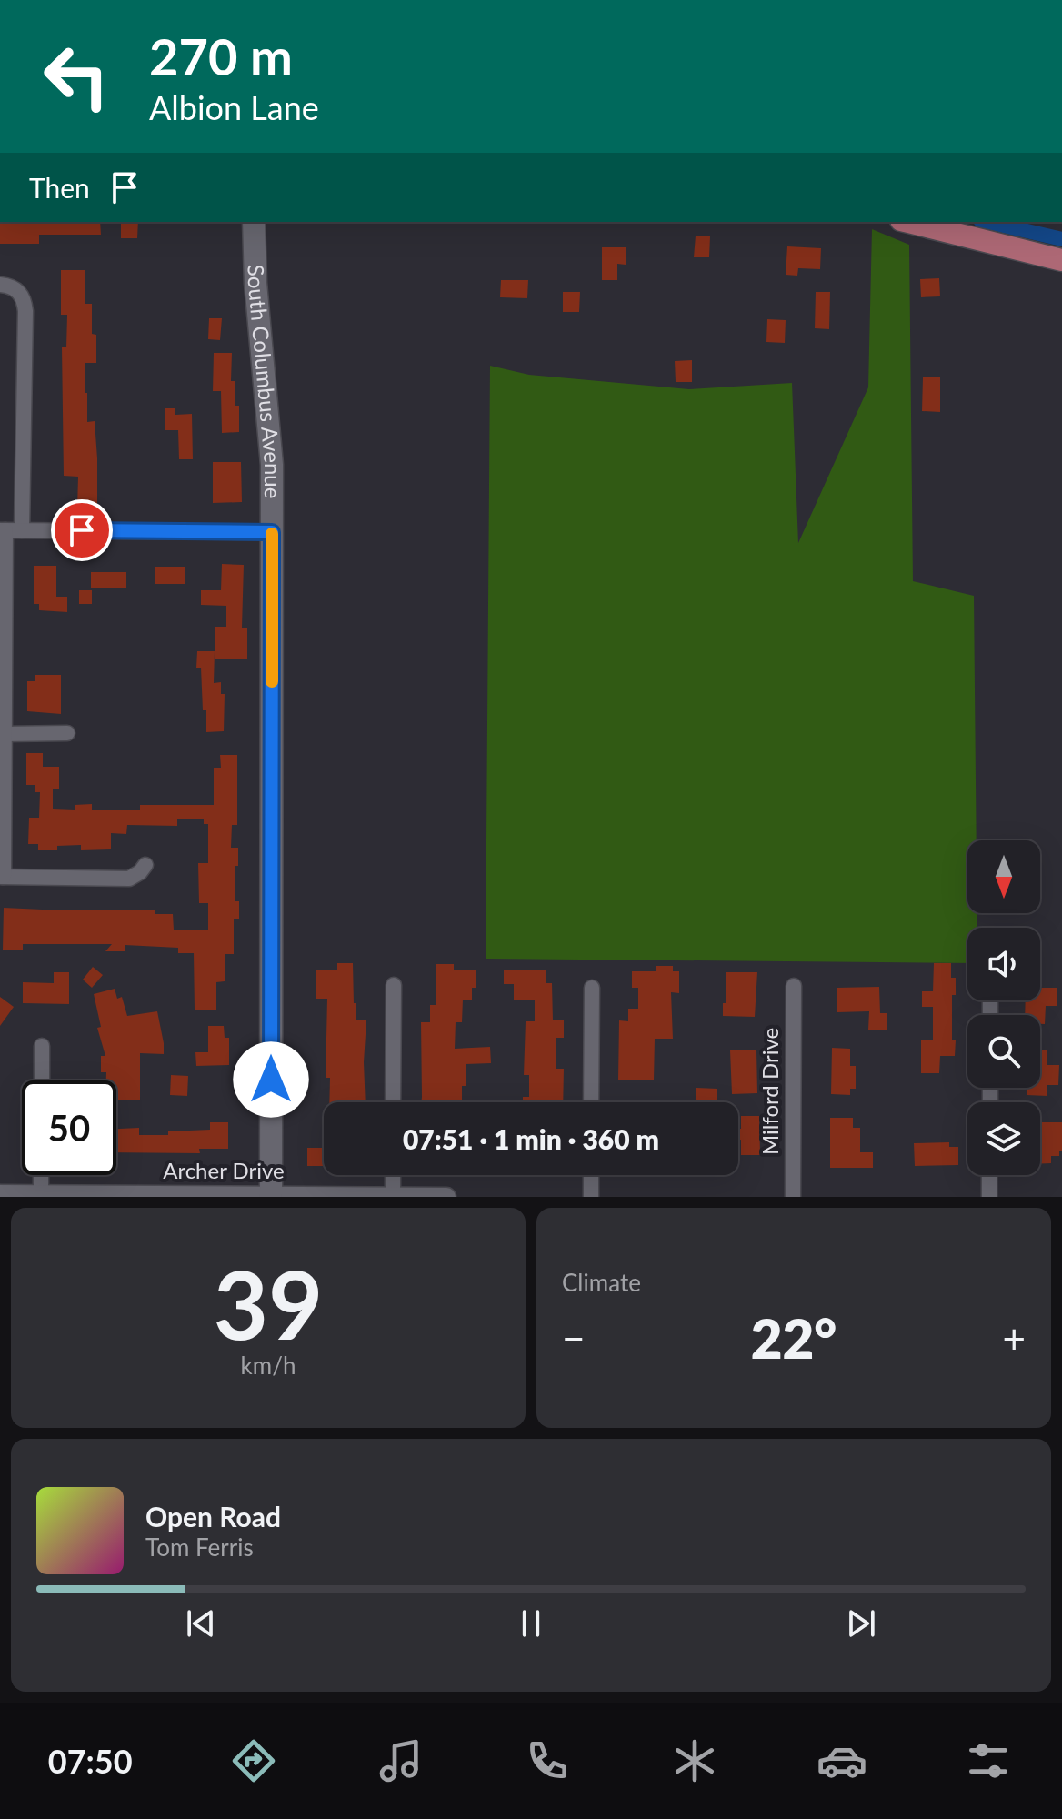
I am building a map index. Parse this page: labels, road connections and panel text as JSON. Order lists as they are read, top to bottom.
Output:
{
  "streets": {
    "main road": ["South Columbus Avenue"],
    "street": ["Milford Drive", "Archer Drive"]
  },
  "crossings": [
    ["South Columbus Avenue", "Archer Drive"]
  ],
  "north": "bottom",
  "page": {
    "turn": ["270 m", "Albion Lane"],
    "then": "Then",
    "limit": "50",
    "trip": "07:51 · 1 min · 360 m",
    "tile": [
      ["39", "km/h"],
      "Climate"
    ],
    "heat": ["−", "22°", "+"],
    "song": ["Open Road", "Tom Ferris"],
    "tabs": "07:50"
  }
}
